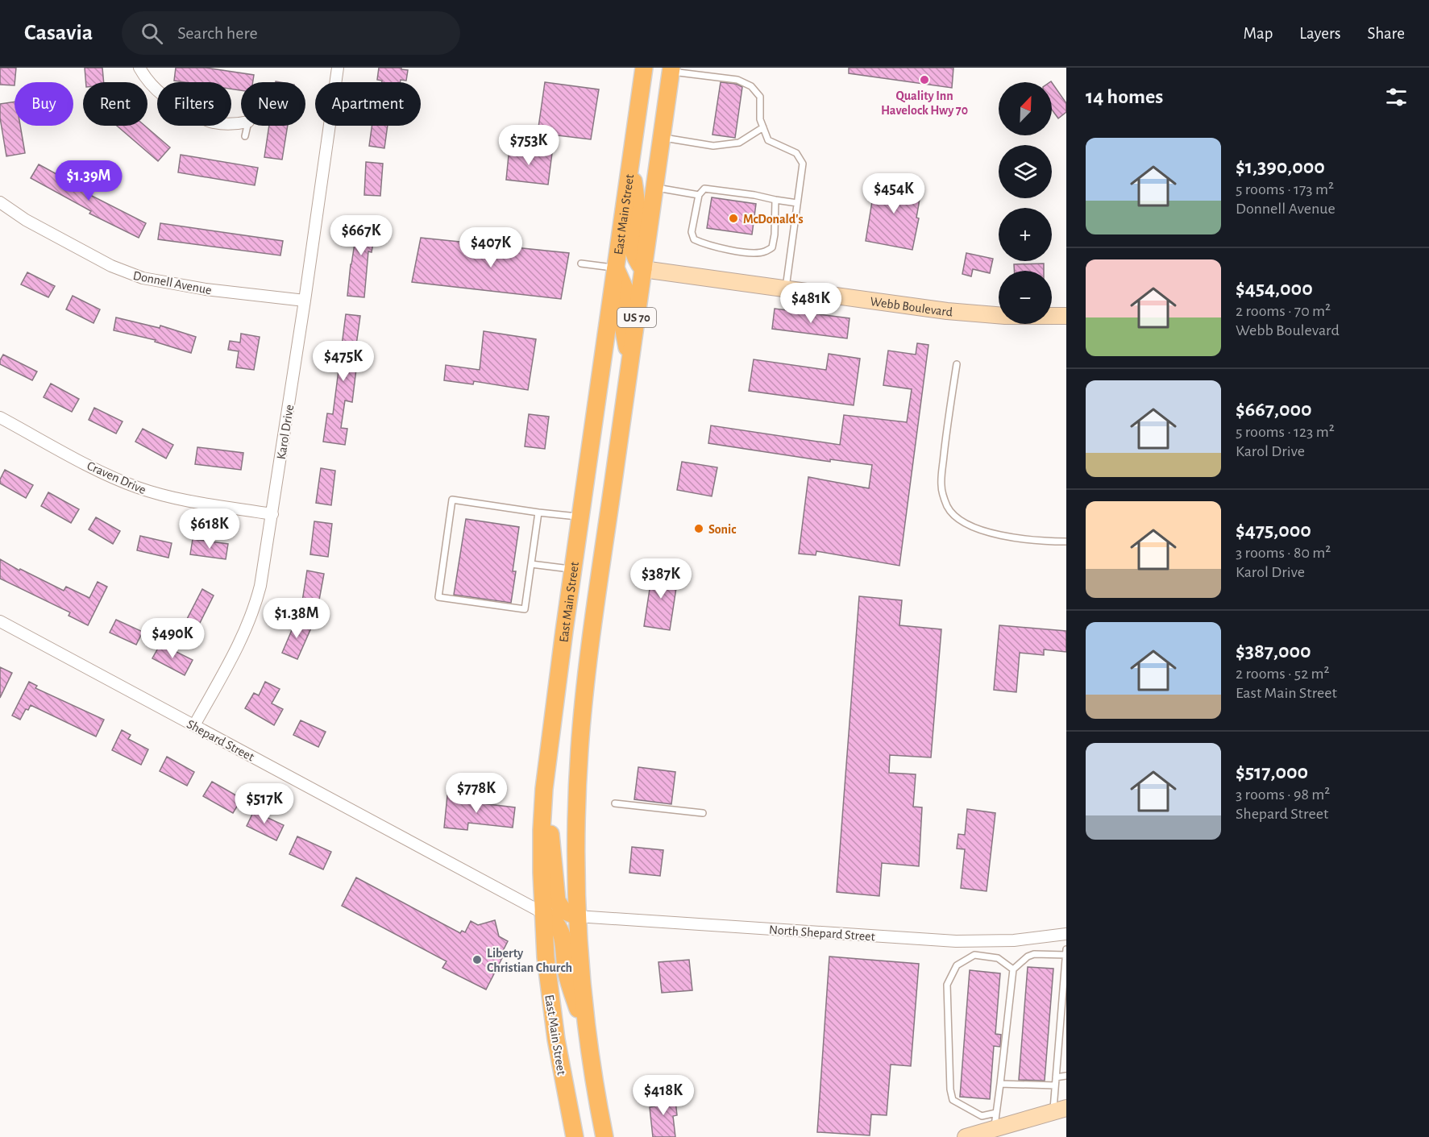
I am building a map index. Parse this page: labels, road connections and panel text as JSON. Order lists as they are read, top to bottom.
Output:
{
  "streets": {
    "main road": ["East Main Street", "US 70"],
    "street": [
      "Donnell Avenue",
      "Webb Boulevard",
      "Karol Drive",
      "Craven Drive",
      "Shepard Street",
      "North Shepard Street"
    ]
  },
  "crossings": [
    ["East Main Street", "Webb Boulevard"],
    ["East Main Street", "Shepard Street"],
    ["East Main Street", "North Shepard Street"],
    ["Donnell Avenue", "Karol Drive"],
    ["Karol Drive", "Craven Drive"],
    ["Karol Drive", "Shepard Street"]
  ],
  "places": [
    "Quality Inn Havelock Hwy 70",
    "McDonald's",
    "Sonic",
    "Liberty Christian Church"
  ],
  "north": "top right",
  "page": {
    "header": "Casavia",
    "search": "Search here",
    "nav": ["Map", "Layers", "Share"],
    "heading": "14 homes",
    "map_buttons": ["+", "−"],
    "chip": [
      "Buy",
      "Rent",
      "Filters",
      "New",
      "Apartment"
    ],
    "price": [
      "$753K",
      "$1.39M",
      "$454K",
      "$667K",
      "$407K",
      "$481K",
      "$475K",
      "$618K",
      "$387K",
      "$1.38M",
      "$490K",
      "$778K",
      "$517K",
      "$418K"
    ],
    "list": [
      {
        "name": "$1,390,000",
        "note": "5 rooms · 173 m² · Donnell Avenue"
      },
      {
        "name": "$454,000",
        "note": "2 rooms · 70 m² · Webb Boulevard"
      },
      {
        "name": "$667,000",
        "note": "5 rooms · 123 m² · Karol Drive"
      },
      {
        "name": "$475,000",
        "note": "3 rooms · 80 m² · Karol Drive"
      },
      {
        "name": "$387,000",
        "note": "2 rooms · 52 m² · East Main Street"
      },
      {
        "name": "$517,000",
        "note": "3 rooms · 98 m² · Shepard Street"
      }
    ]
  }
}
